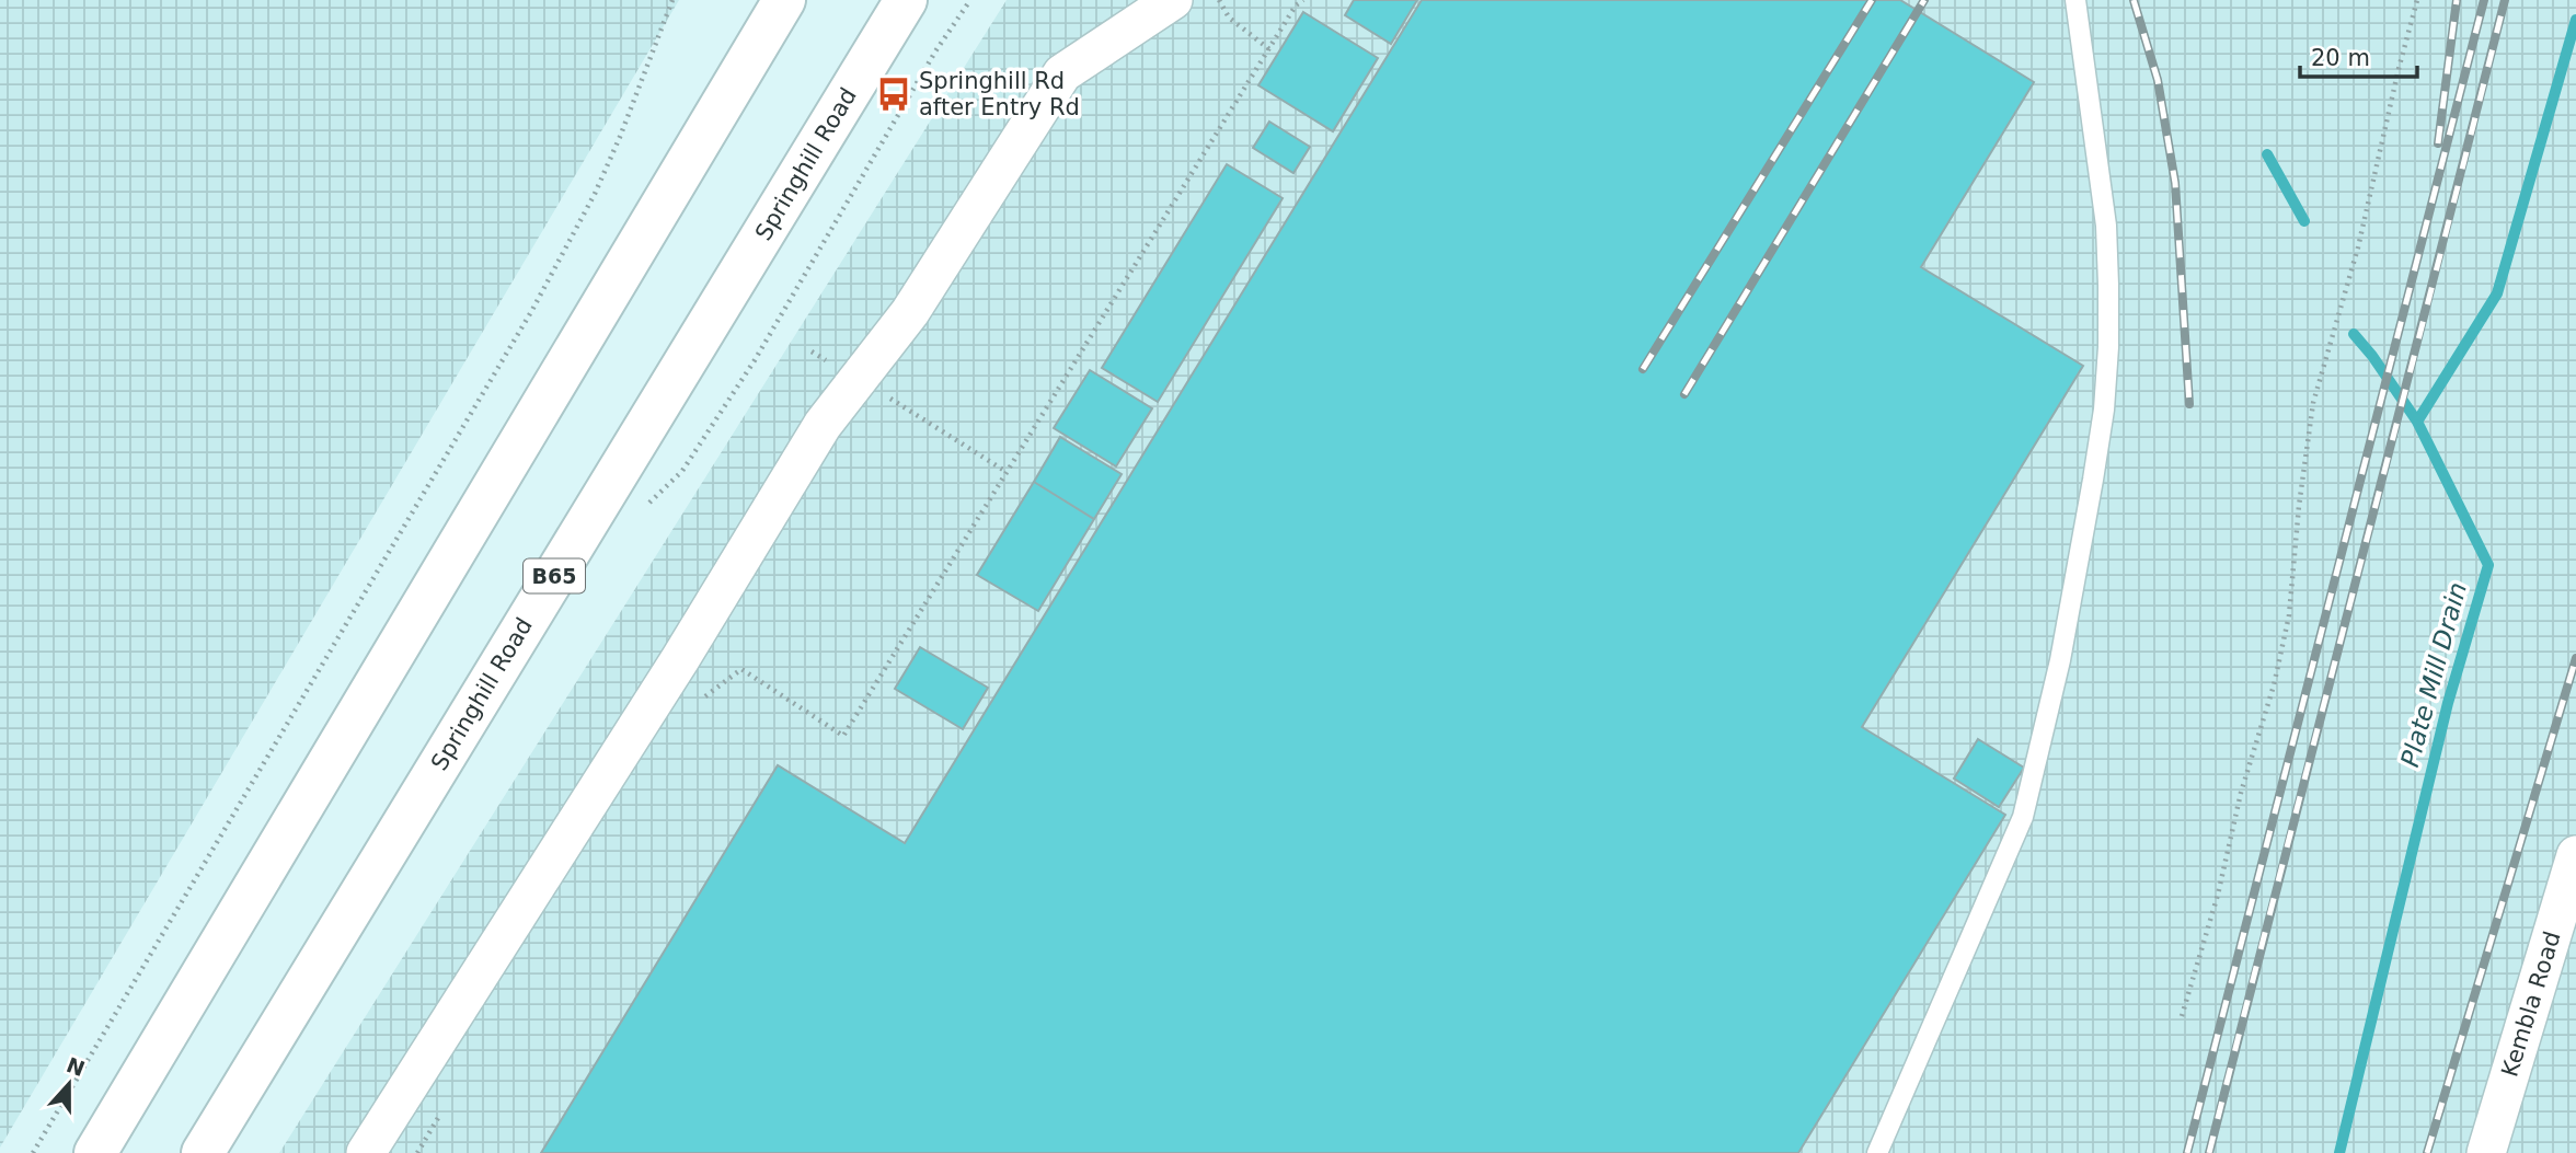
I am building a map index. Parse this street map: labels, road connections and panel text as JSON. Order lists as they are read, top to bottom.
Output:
{
  "streets": {
    "main road": ["Springhill Road", "B65"],
    "street": ["Kembla Road"]
  },
  "water": ["Plate Mill Drain"],
  "places": {
    "bus stop": ["Springhill Rd after Entry Rd"]
  },
  "scale_bar": "20 m",
  "north": "top"
}
